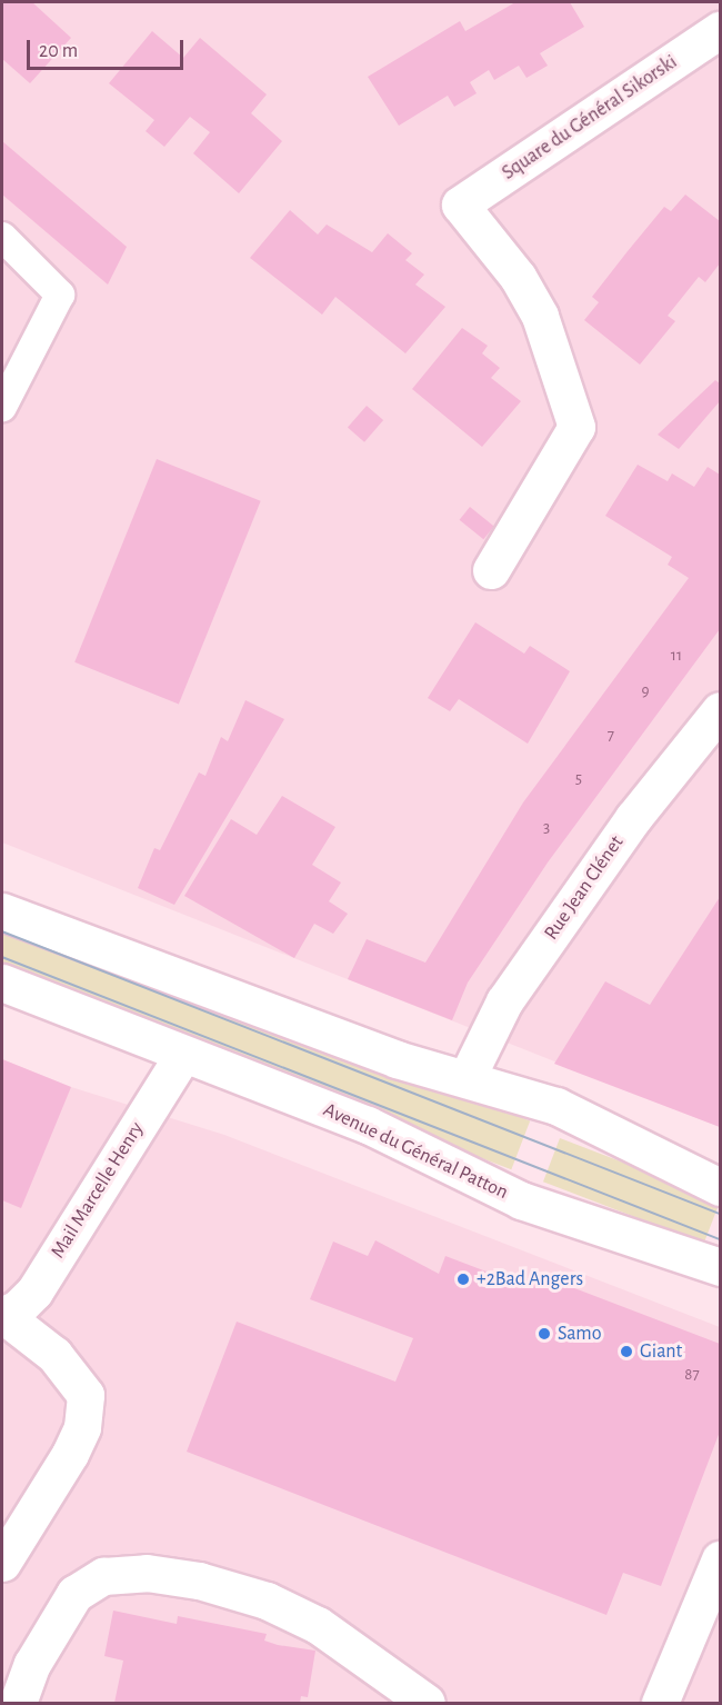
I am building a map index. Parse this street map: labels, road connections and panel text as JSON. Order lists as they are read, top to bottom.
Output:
{
  "streets": {
    "street": [
      "Square du Général Sikorski",
      "Rue Jean Clénet",
      "Avenue du Général Patton",
      "Mail Marcelle Henry"
    ]
  },
  "crossings": [
    ["Avenue du Général Patton", "Mail Marcelle Henry"]
  ],
  "places": ["+2Bad Angers", "Samo", "Giant"],
  "house_numbers": [
    "11",
    "9",
    "7",
    "5",
    "3",
    "87"
  ],
  "scale_bar": "20 m"
}
